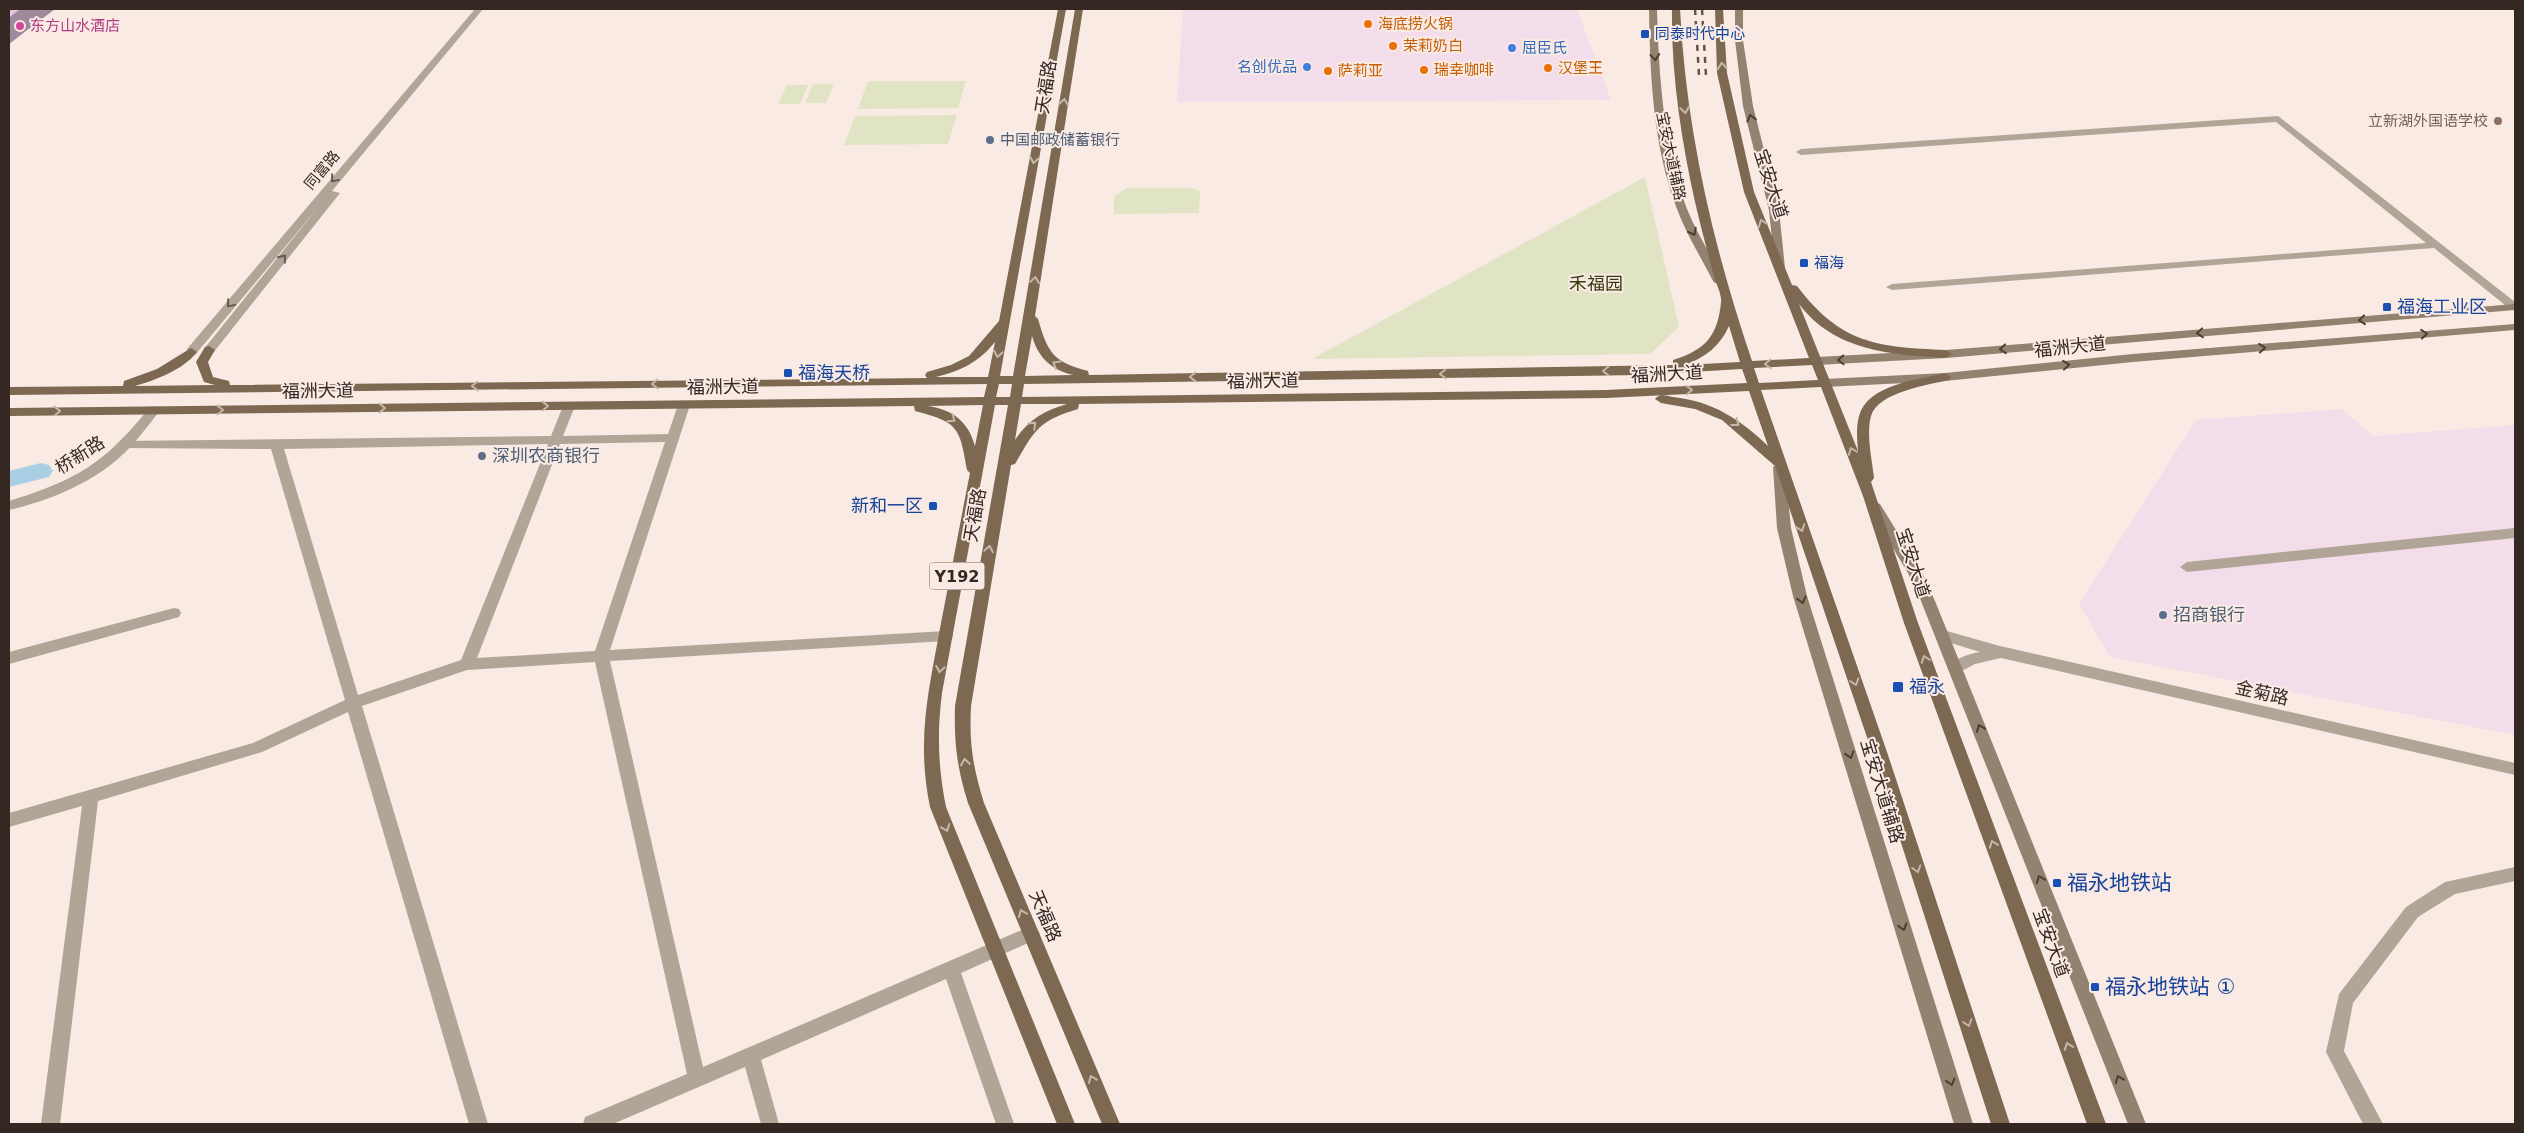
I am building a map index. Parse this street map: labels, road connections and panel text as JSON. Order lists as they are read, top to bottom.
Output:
{
  "streets": {
    "main road": [
      "天福路",
      "宝安大道辅路",
      "宝安大道",
      "福洲大道",
      "Y192"
    ],
    "street": ["同富路", "桥新路", "金菊路"]
  },
  "crossings": [
    ["天福路", "福洲大道"],
    ["宝安大道", "福洲大道"],
    ["福洲大道", "桥新路"]
  ],
  "parks": ["禾福园"],
  "places": {
    "other": [
      "海底捞火锅",
      "东方山水酒店",
      "茉莉奶白",
      "屈臣氏",
      "名创优品",
      "汉堡王",
      "瑞幸咖啡",
      "萨莉亚",
      "立新湖外国语学校",
      "中国邮政储蓄银行",
      "深圳农商银行",
      "招商银行"
    ],
    "transit": [
      "同泰时代中心",
      "福海",
      "福海工业区",
      "福海天桥",
      "新和一区",
      "福永",
      "福永地铁站",
      "福永地铁站 ①"
    ]
  }
}
